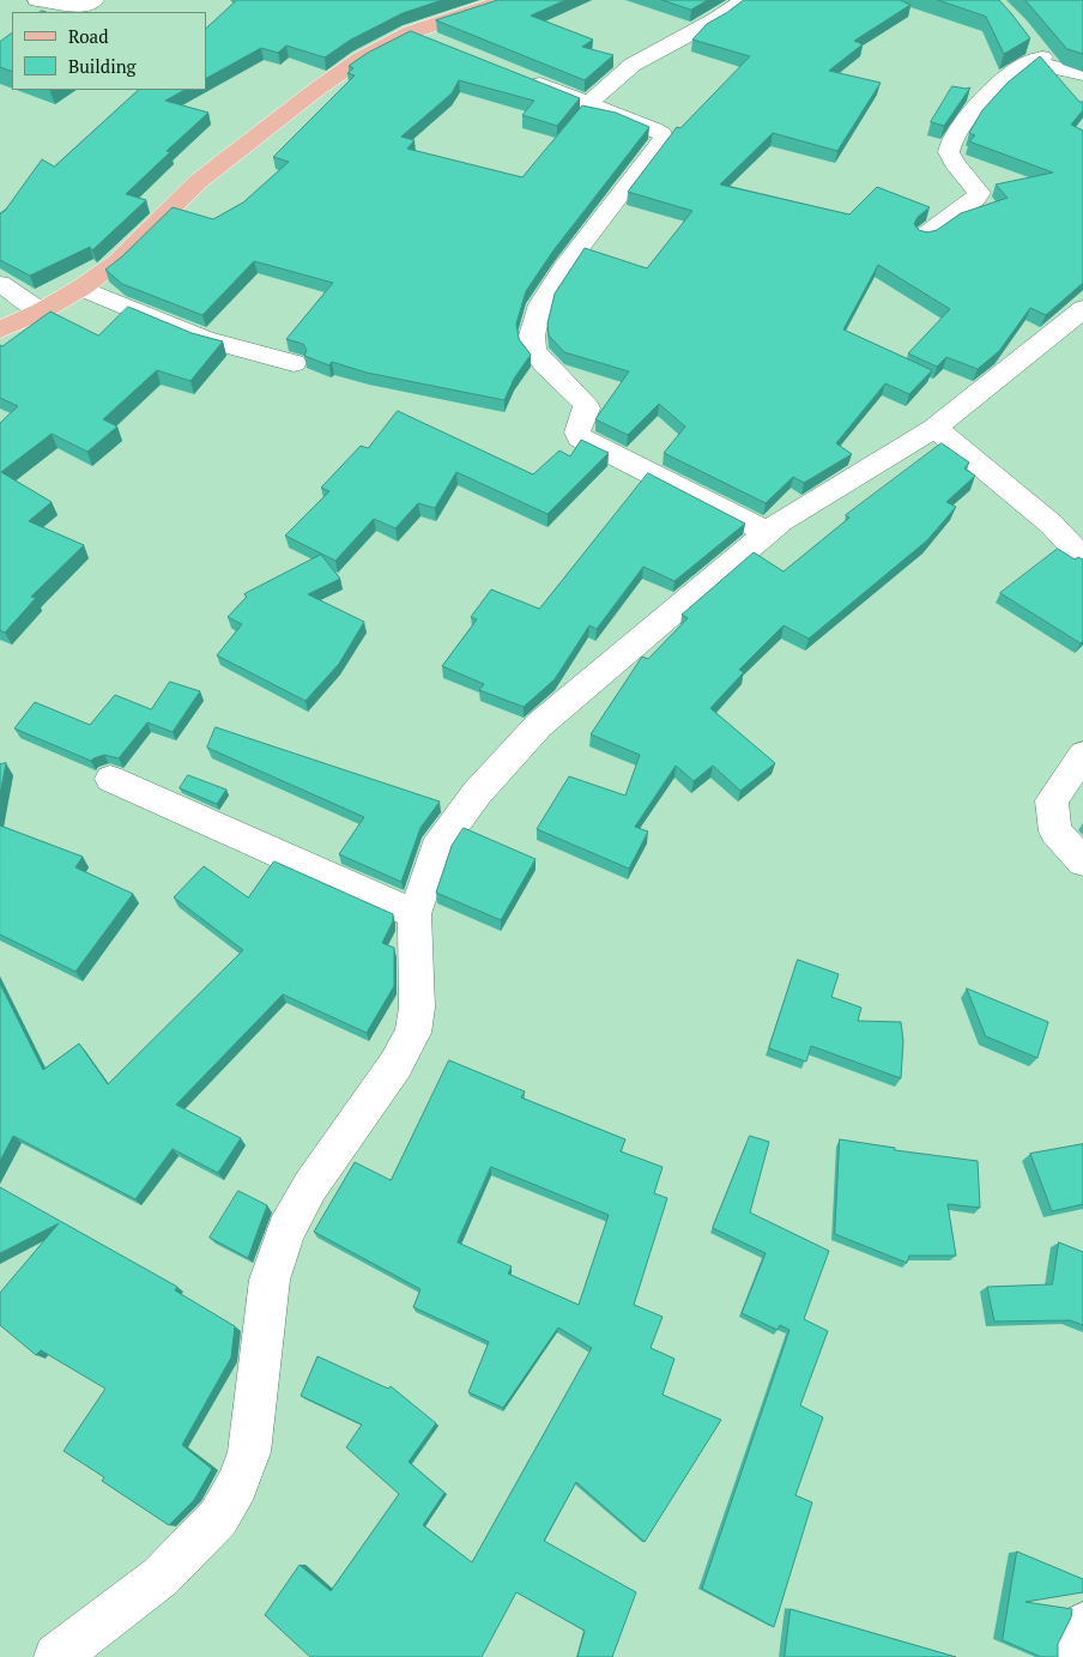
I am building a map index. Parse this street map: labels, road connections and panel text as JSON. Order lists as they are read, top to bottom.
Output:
{
  "legend": ["Road", "Building"]
}
